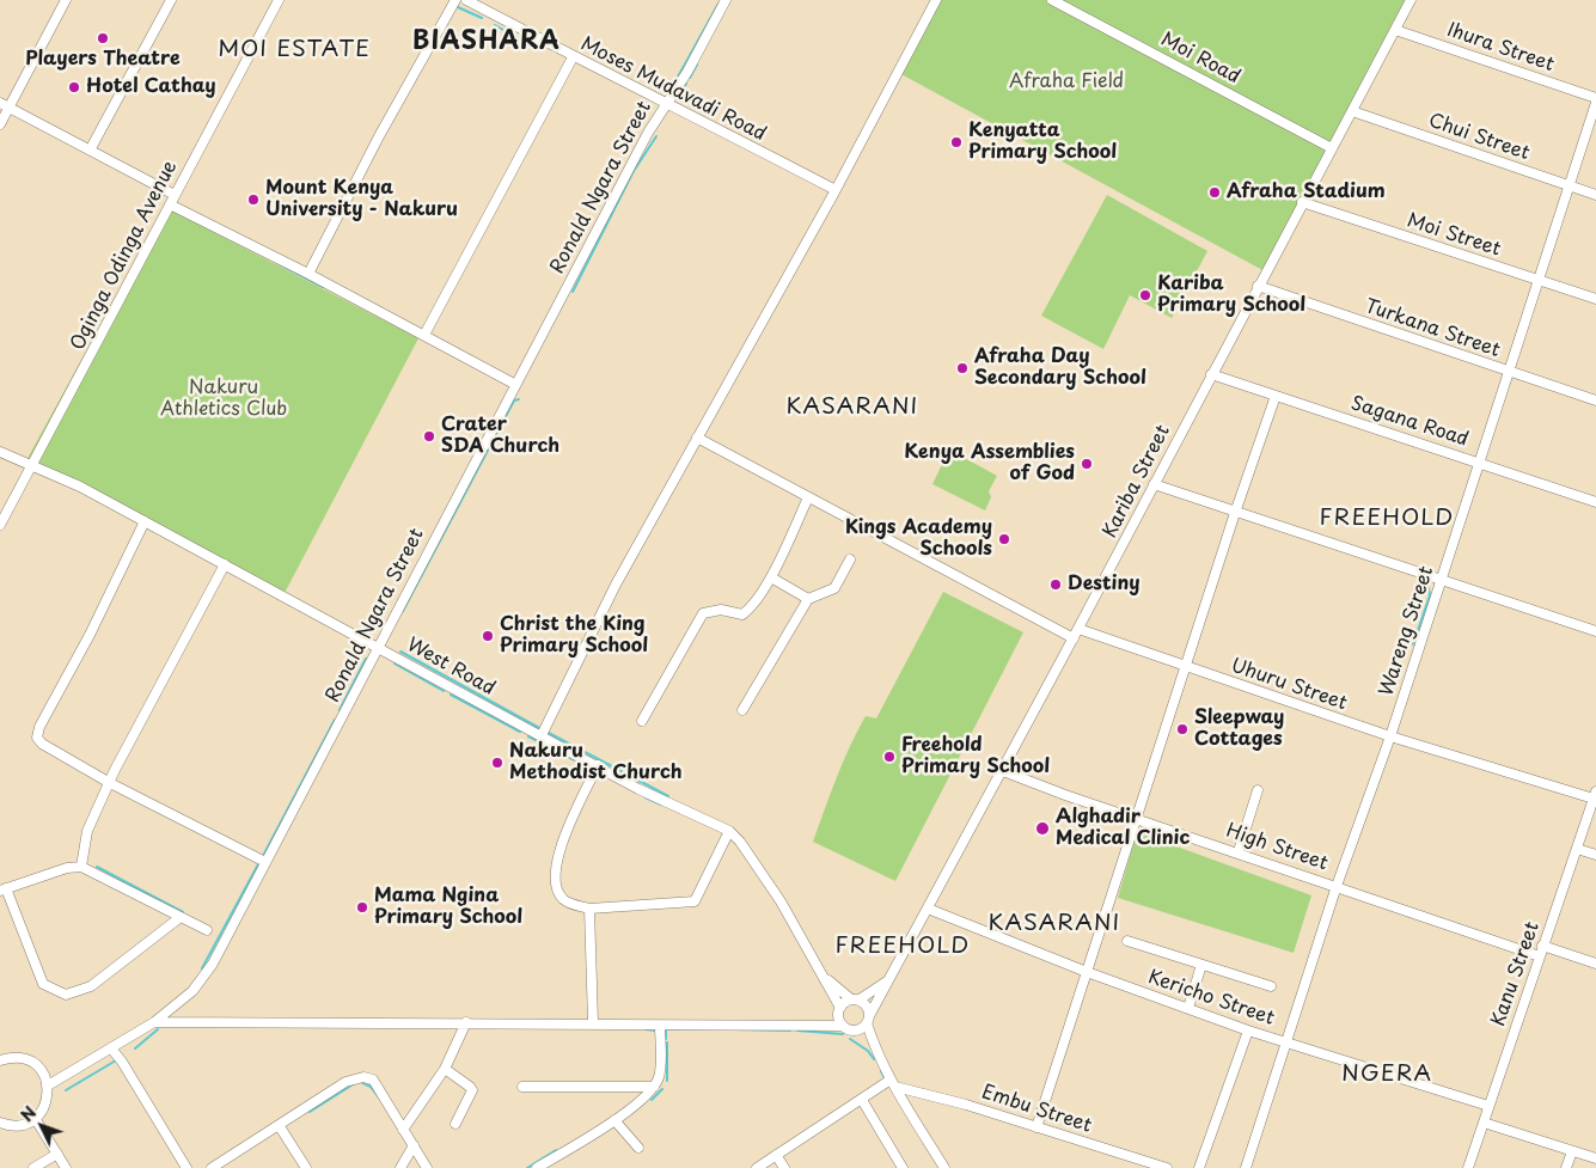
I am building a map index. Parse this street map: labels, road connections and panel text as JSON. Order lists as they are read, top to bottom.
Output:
{
  "streets": {
    "street": [
      "Ihura Street",
      "Moi Road",
      "Moses Mudavadi Road",
      "Chui Street",
      "Ronald Ngara Street",
      "Moi Street",
      "Oginga Odinga Avenue",
      "Turkana Street",
      "Sagana Road",
      "Kariba Street",
      "Wareng Street",
      "West Road",
      "Uhuru Street",
      "High Street",
      "Kanu Street",
      "Kericho Street",
      "Embu Street"
    ]
  },
  "crossings": [
    ["Ihura Street", "Kariba Street"],
    ["Moi Road", "Kariba Street"],
    ["Moses Mudavadi Road", "Ronald Ngara Street"],
    ["Chui Street", "Kariba Street"],
    ["Chui Street", "Wareng Street"],
    ["Ronald Ngara Street", "West Road"],
    ["Moi Street", "Kariba Street"],
    ["Moi Street", "Wareng Street"],
    ["Oginga Odinga Avenue", "West Road"],
    ["Turkana Street", "Kariba Street"],
    ["Turkana Street", "Wareng Street"],
    ["Sagana Road", "Kariba Street"],
    ["Sagana Road", "Wareng Street"],
    ["Kariba Street", "West Road"],
    ["Kariba Street", "Uhuru Street"],
    ["Kariba Street", "High Street"],
    ["Kariba Street", "Kericho Street"],
    ["Wareng Street", "Uhuru Street"],
    ["Wareng Street", "High Street"],
    ["Wareng Street", "Kericho Street"],
    ["Uhuru Street", "Kanu Street"],
    ["High Street", "Kanu Street"],
    ["Kanu Street", "Kericho Street"]
  ],
  "districts": [
    "BIASHARA",
    "MOI ESTATE",
    "KASARANI",
    "FREEHOLD",
    "KASARANI",
    "FREEHOLD",
    "NGERA"
  ],
  "parks": ["Afraha Field", "Nakuru Athletics Club"],
  "places": [
    "Players Theatre",
    "Hotel Cathay",
    "Kenyatta Primary School",
    "Afraha Stadium",
    "Mount Kenya University - Nakuru",
    "Kariba Primary School",
    "Afraha Day Secondary School",
    "Crater SDA Church",
    "Kenya Assemblies of God",
    "Kings Academy Schools",
    "Destiny",
    "Christ the King Primary School",
    "Sleepway Cottages",
    "Freehold Primary School",
    "Nakuru Methodist Church",
    "Alghadir Medical Clinic",
    "Mama Ngina Primary School"
  ],
  "north": "top left"
}
